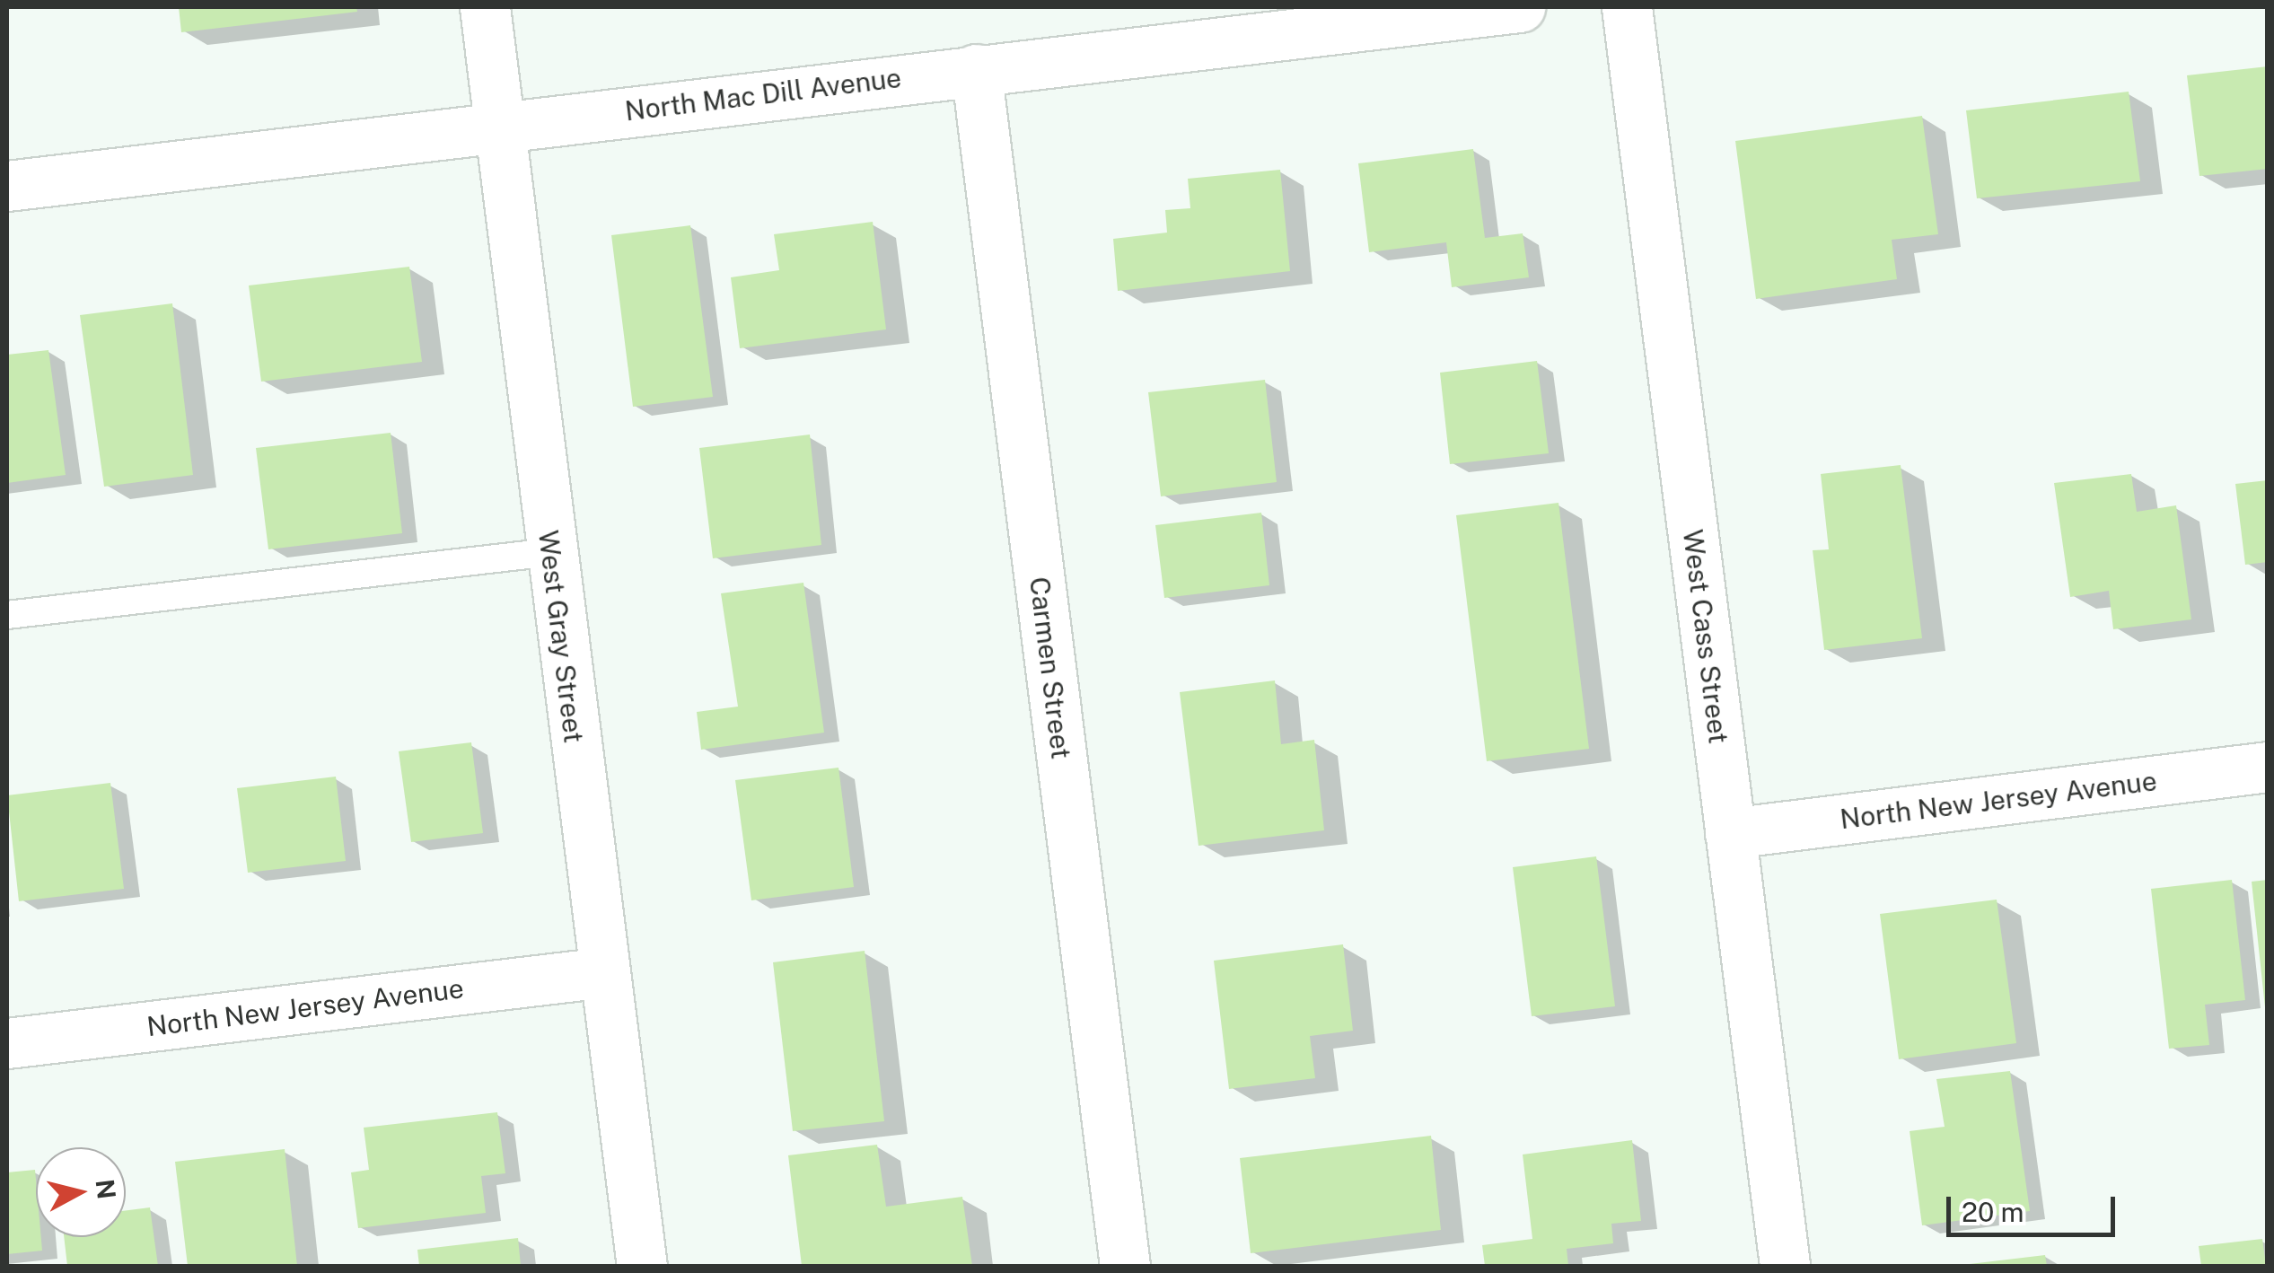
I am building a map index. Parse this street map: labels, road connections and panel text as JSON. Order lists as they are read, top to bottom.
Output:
{
  "streets": {
    "street": [
      "North Mac Dill Avenue",
      "West Gray Street",
      "West Cass Street",
      "Carmen Street",
      "North New Jersey Avenue"
    ]
  },
  "crossings": [
    ["North Mac Dill Avenue", "West Gray Street"],
    ["North Mac Dill Avenue", "Carmen Street"],
    ["West Gray Street", "North New Jersey Avenue"],
    ["West Cass Street", "North New Jersey Avenue"]
  ],
  "scale_bar": "20 m",
  "north": "right"
}
